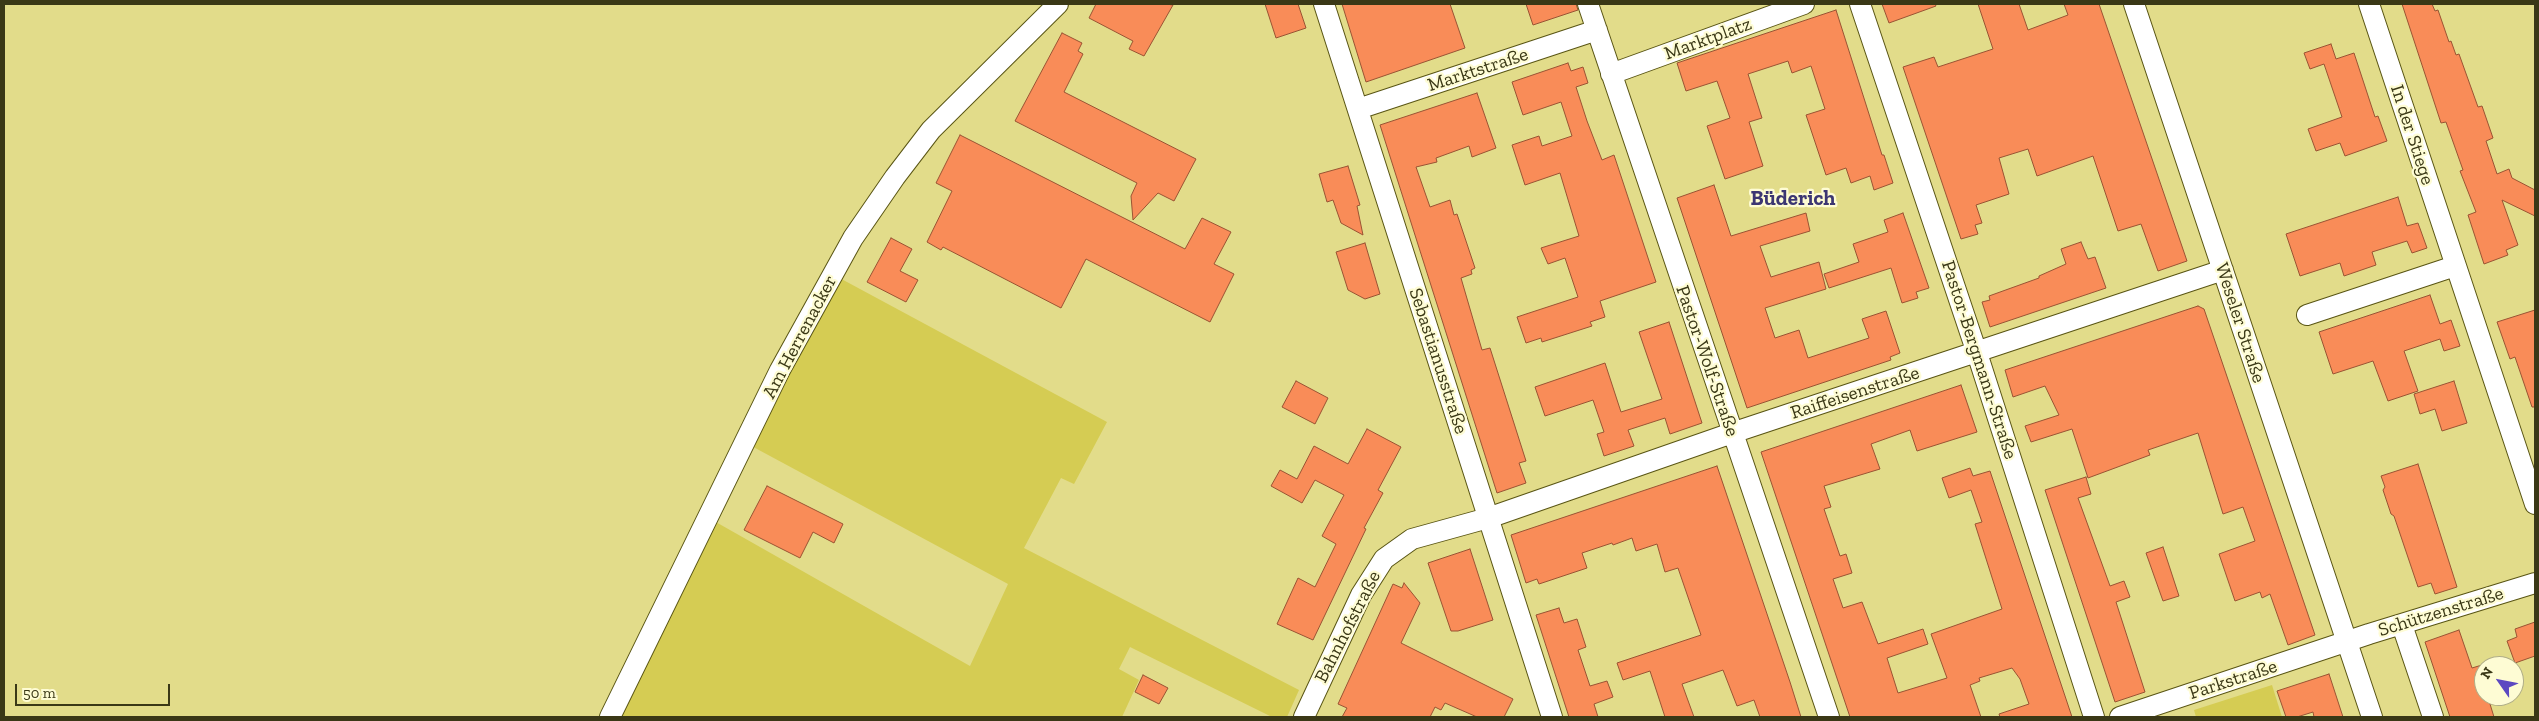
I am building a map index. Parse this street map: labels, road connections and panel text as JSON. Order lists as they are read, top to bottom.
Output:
{
  "streets": {
    "street": [
      "Marktplatz",
      "Marktstraße",
      "In der Stiege",
      "Weseler Straße",
      "Am Herrenacker",
      "Pastor-Bergmann-Straße",
      "Sebastianusstraße",
      "Pastor-Wolf-Straße",
      "Raiffeisenstraße",
      "Schützenstraße",
      "Bahnhofstraße",
      "Parkstraße"
    ]
  },
  "crossings": [
    ["Marktplatz", "Pastor-Wolf-Straße"],
    ["Marktstraße", "Sebastianusstraße"],
    ["Marktstraße", "Pastor-Wolf-Straße"],
    ["Weseler Straße", "Raiffeisenstraße"],
    ["Weseler Straße", "Schützenstraße"],
    ["Weseler Straße", "Parkstraße"],
    ["Pastor-Bergmann-Straße", "Raiffeisenstraße"],
    ["Sebastianusstraße", "Raiffeisenstraße"],
    ["Sebastianusstraße", "Bahnhofstraße"],
    ["Pastor-Wolf-Straße", "Raiffeisenstraße"],
    ["Raiffeisenstraße", "Bahnhofstraße"],
    ["Schützenstraße", "Parkstraße"]
  ],
  "districts": ["Büderich"],
  "scale_bar": "50 m",
  "north": "top left"
}
